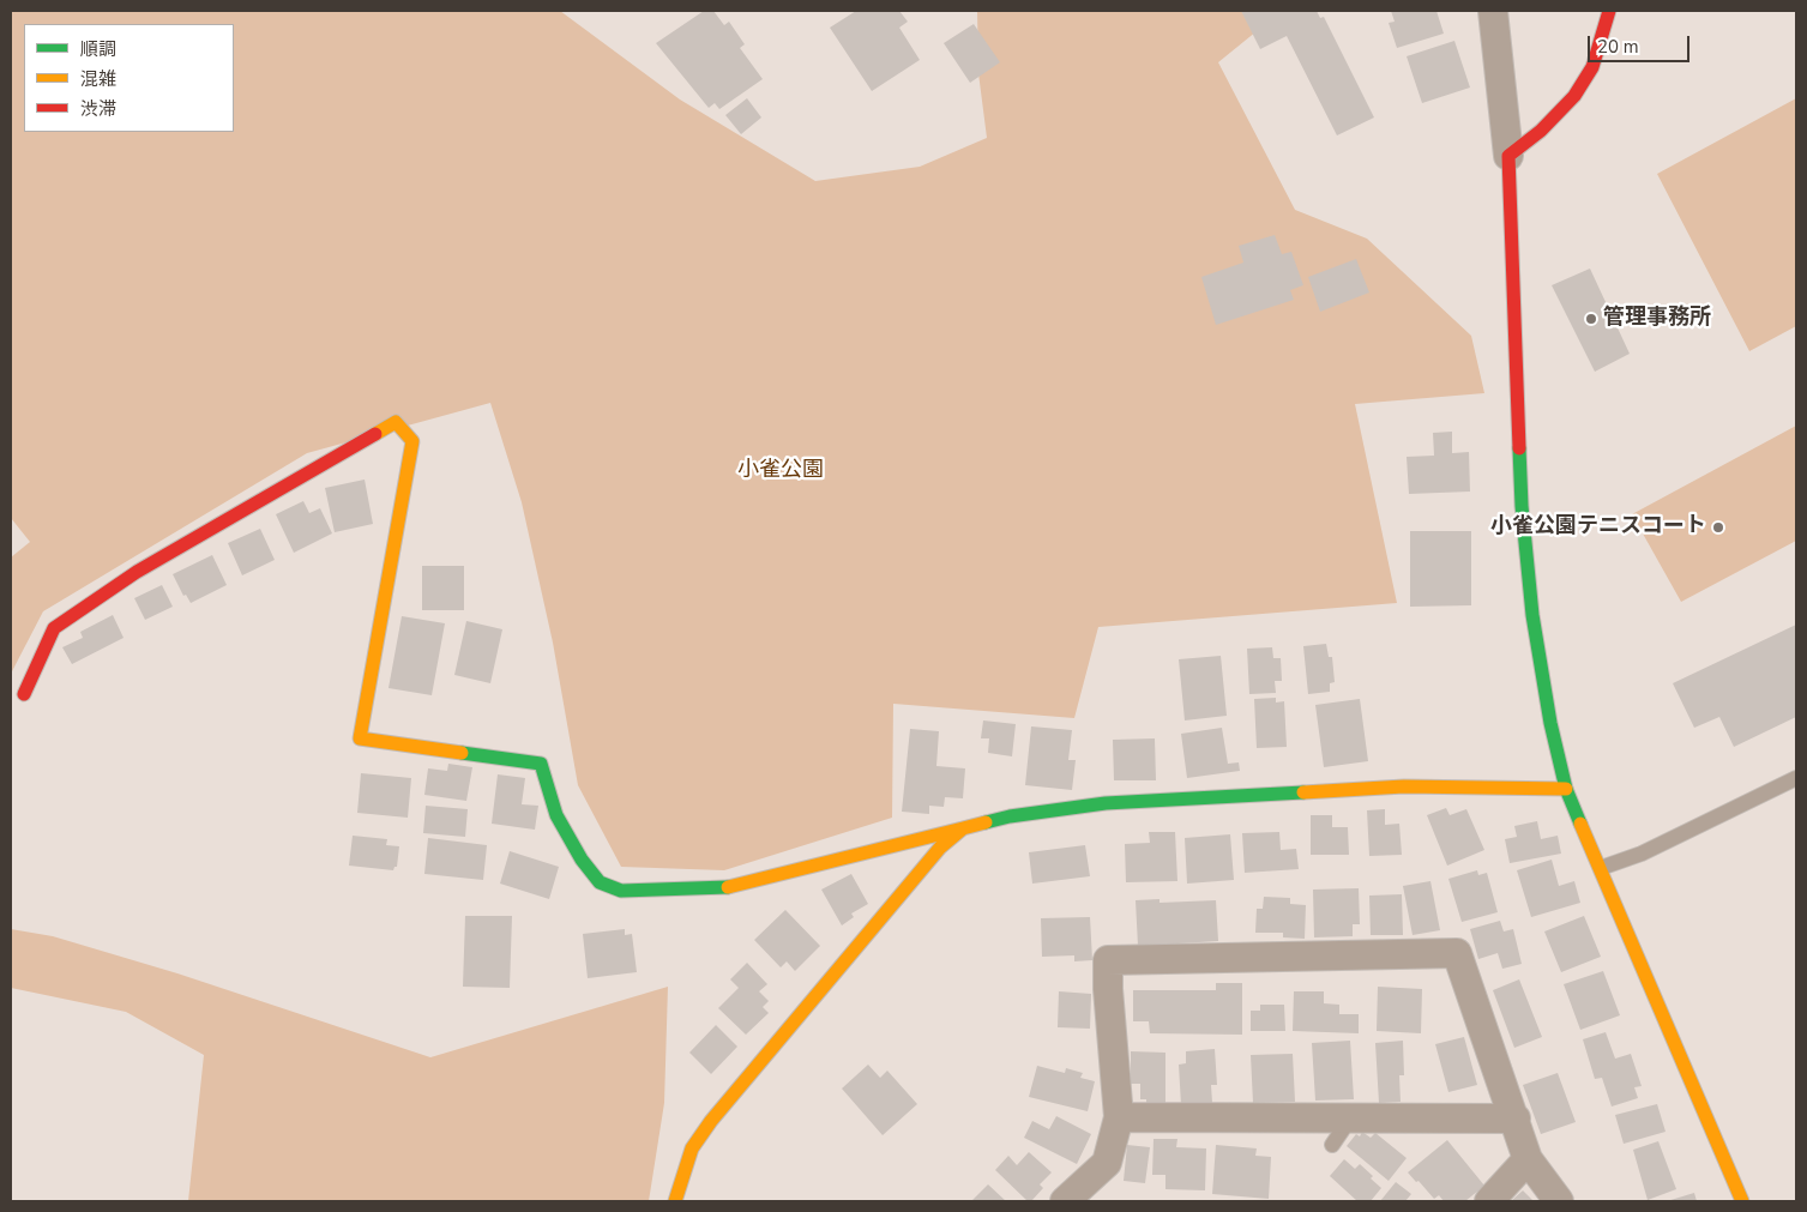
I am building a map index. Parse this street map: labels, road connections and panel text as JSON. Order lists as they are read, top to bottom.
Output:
{
  "parks": ["小雀公園"],
  "places": ["管理事務所", "小雀公園テニスコート"],
  "legend": ["順調", "混雑", "渋滞"],
  "scale_bar": "20 m"
}
